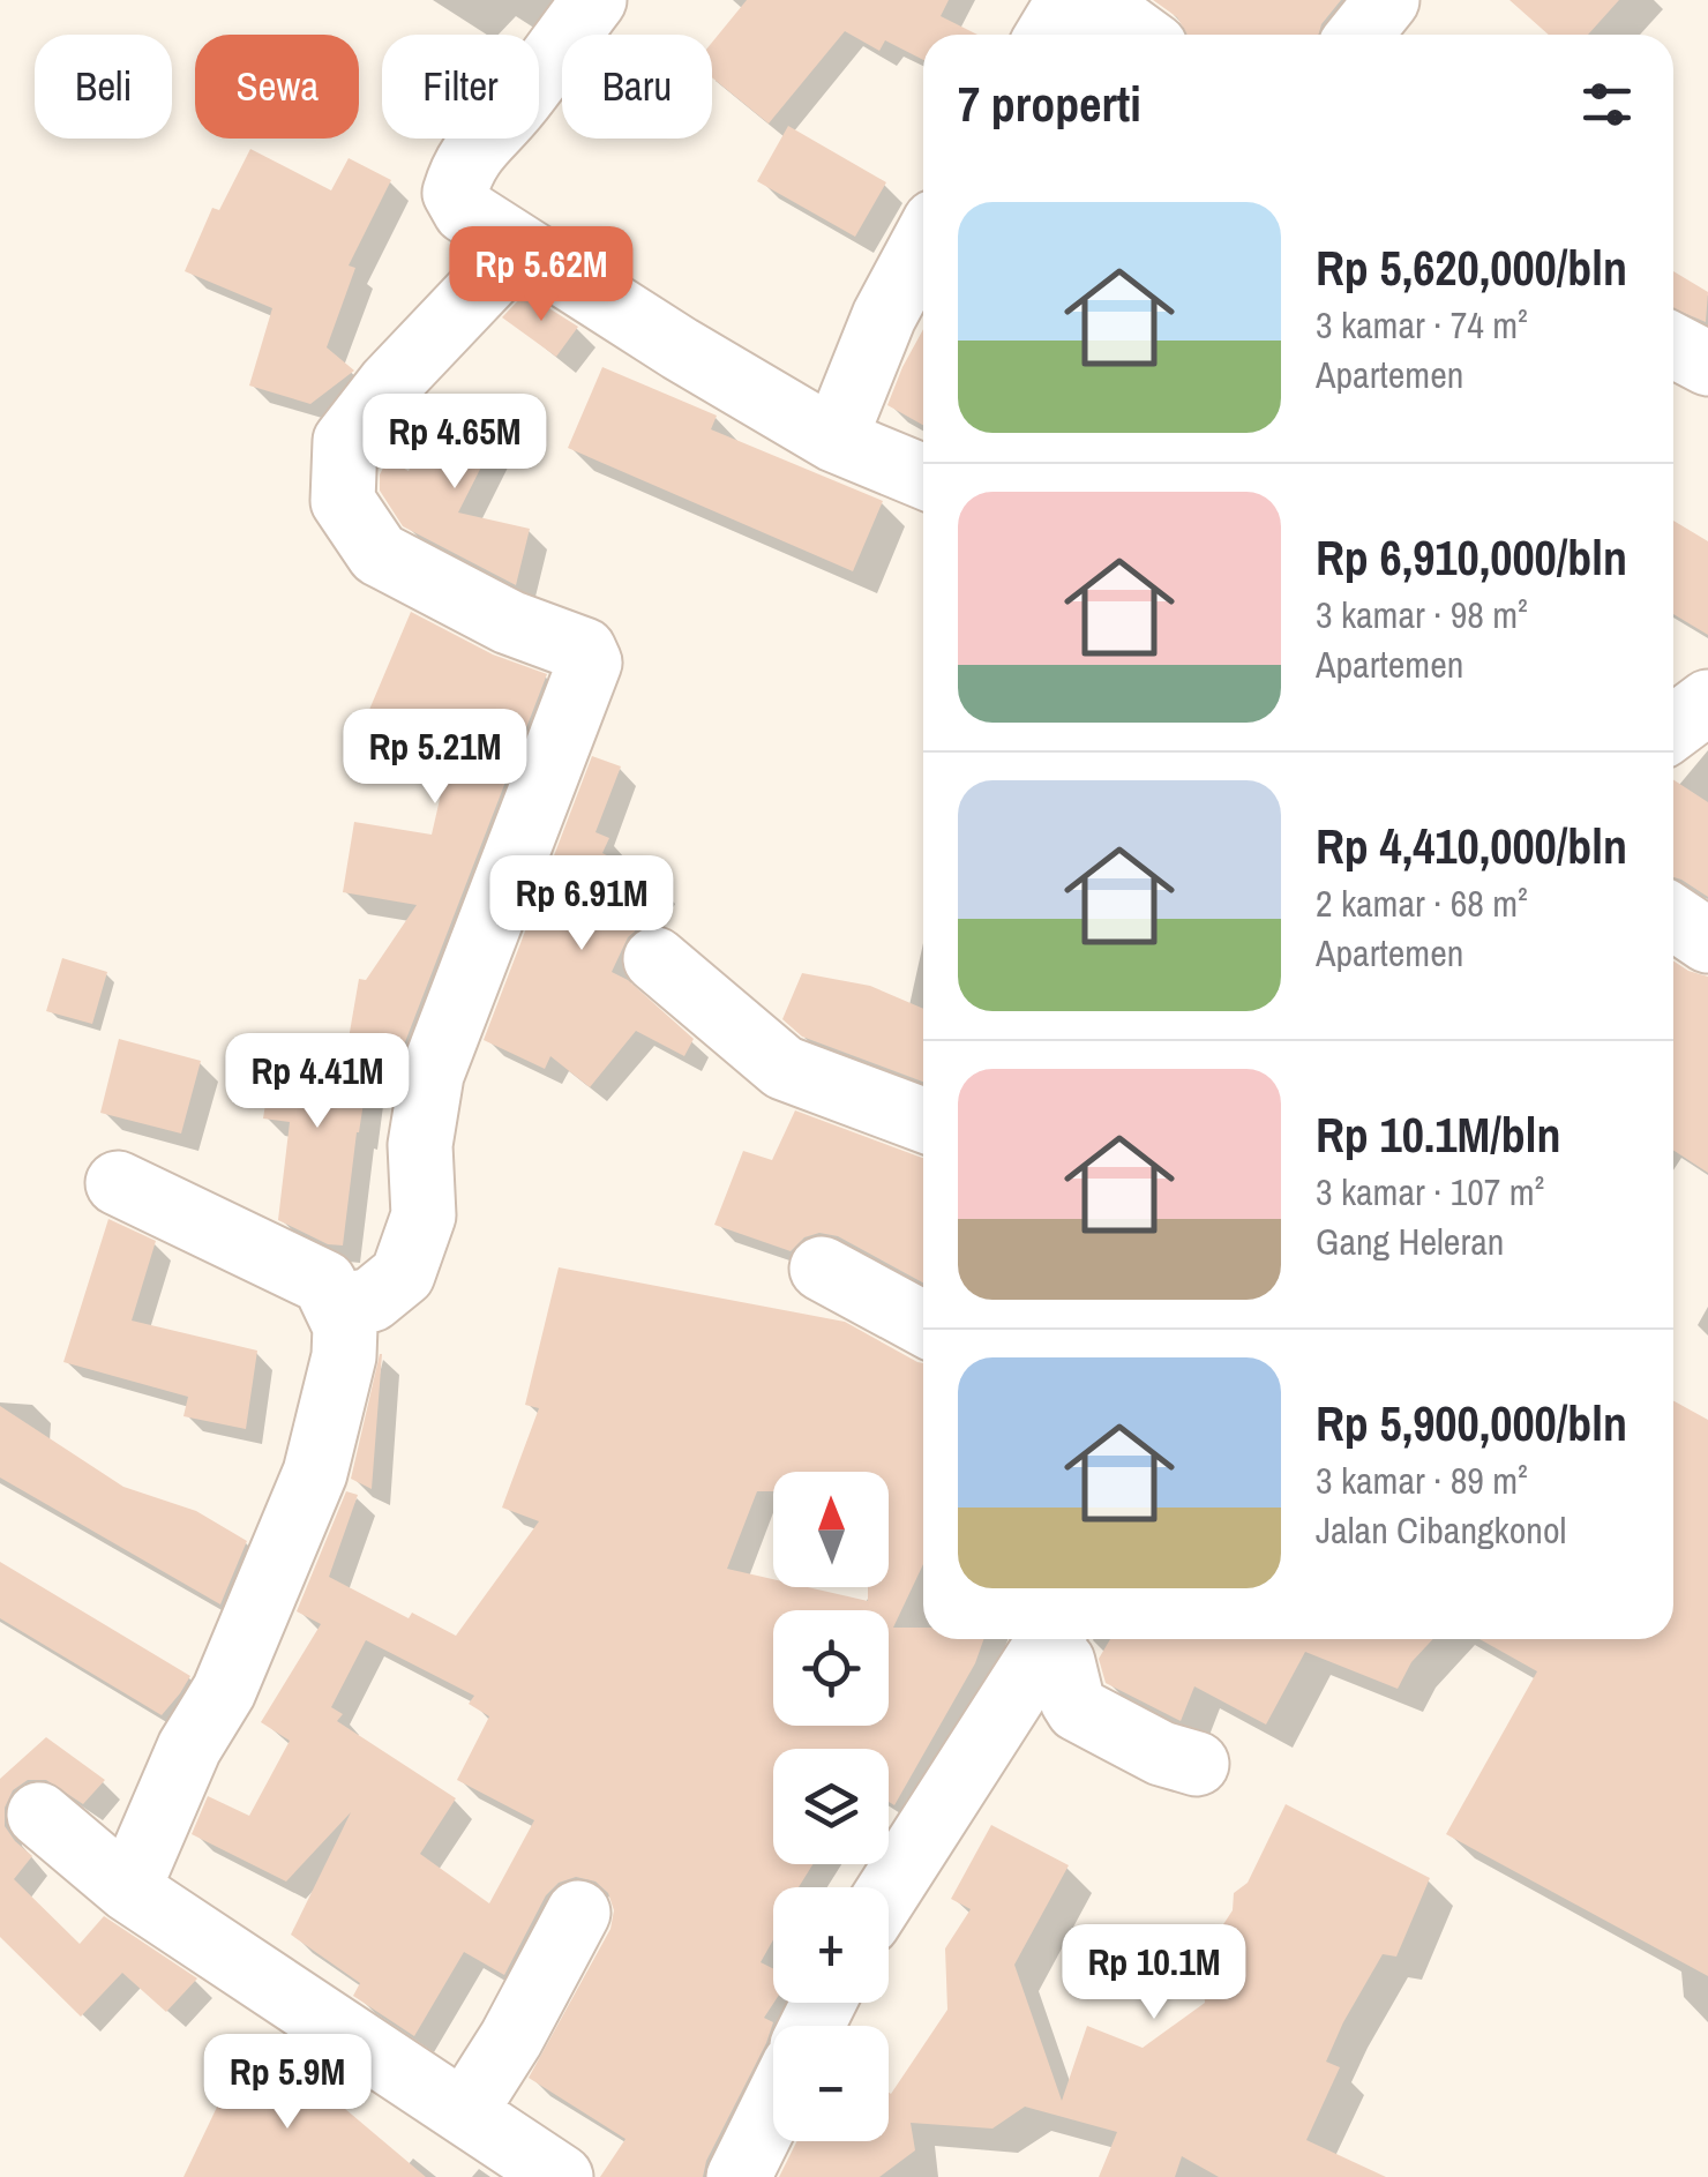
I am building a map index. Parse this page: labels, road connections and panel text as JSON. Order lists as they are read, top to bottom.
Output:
{
  "north": "top",
  "page": {
    "chip": [
      "Beli",
      "Sewa",
      "Filter",
      "Baru"
    ],
    "heading": "7 properti",
    "list": [
      {
        "name": "Rp 5,620,000/bln",
        "note": "3 kamar · 74 m² · Apartemen"
      },
      {
        "name": "Rp 6,910,000/bln",
        "note": "3 kamar · 98 m² · Apartemen"
      },
      {
        "name": "Rp 4,410,000/bln",
        "note": "2 kamar · 68 m² · Apartemen"
      },
      {
        "name": "Rp 10.1M/bln",
        "note": "3 kamar · 107 m² · Gang Heleran"
      },
      {
        "name": "Rp 5,900,000/bln",
        "note": "3 kamar · 89 m² · Jalan Cibangkonol"
      }
    ],
    "price": [
      "Rp 5.62M",
      "Rp 4.65M",
      "Rp 5.21M",
      "Rp 6.91M",
      "Rp 4.41M",
      "Rp 10.1M",
      "Rp 5.9M"
    ],
    "map_buttons": ["+", "−"]
  }
}
